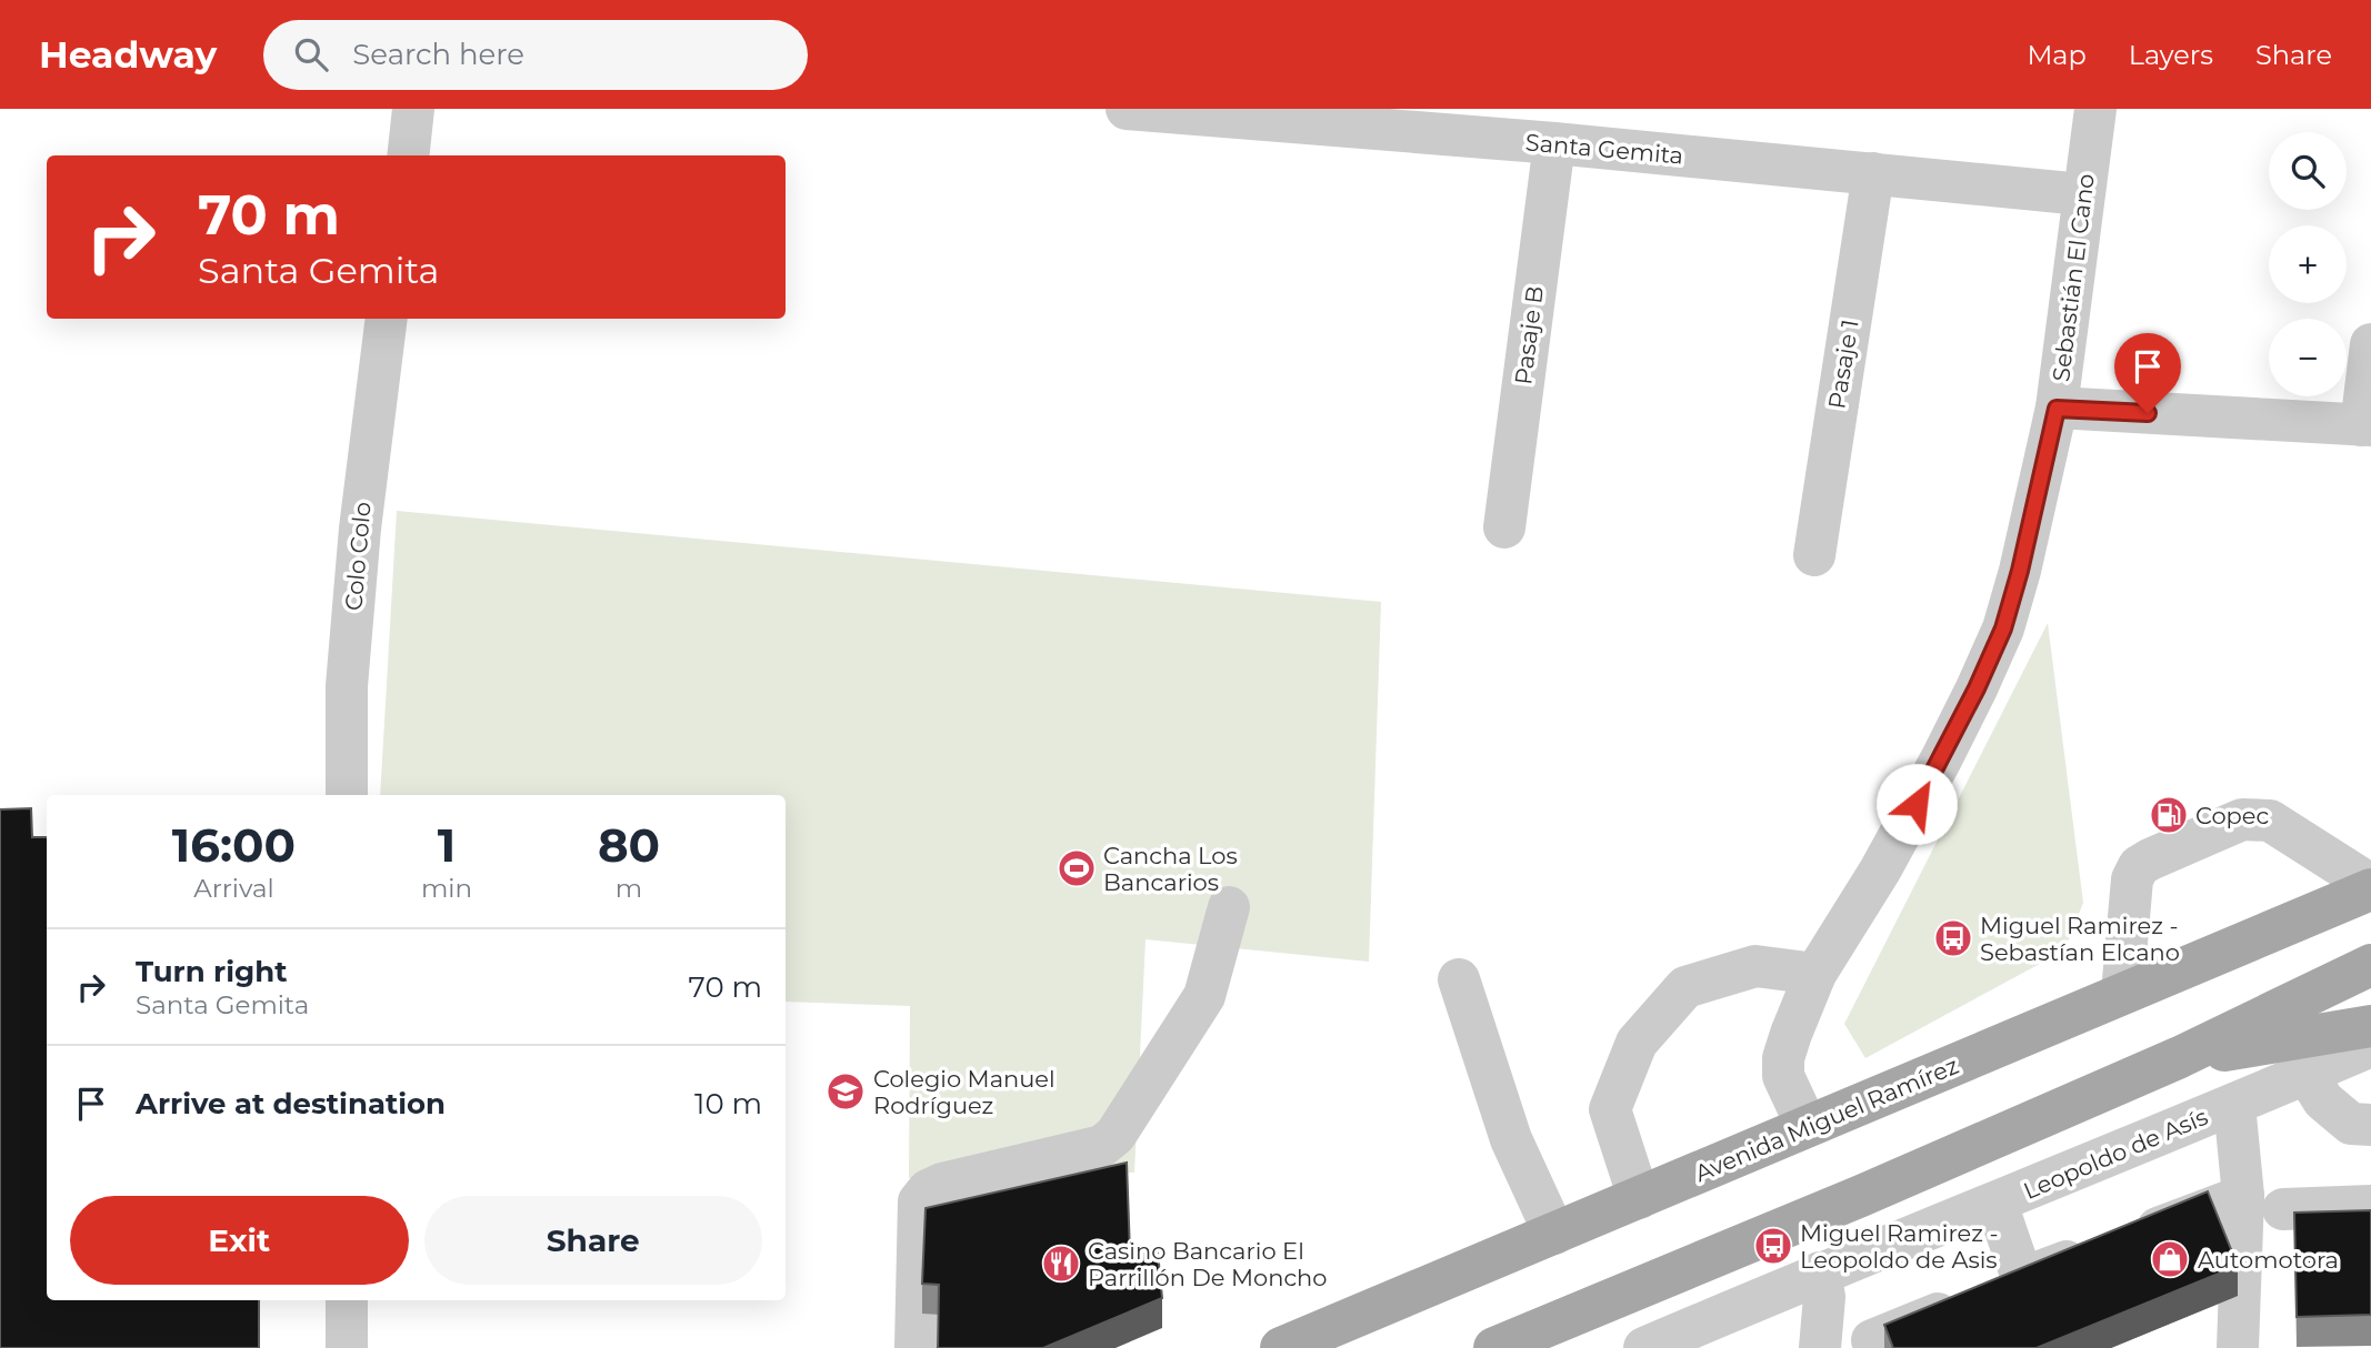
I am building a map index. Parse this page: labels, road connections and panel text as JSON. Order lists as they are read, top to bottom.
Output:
{
  "streets": {
    "main road": ["Avenida Miguel Ramírez"],
    "street": [
      "Santa Gemita",
      "Sebastián El Cano",
      "Pasaje B",
      "Pasaje 1",
      "Colo Colo",
      "Leopoldo de Asís"
    ]
  },
  "crossings": [
    ["Santa Gemita", "Sebastián El Cano"],
    ["Santa Gemita", "Pasaje B"],
    ["Santa Gemita", "Pasaje 1"],
    ["Sebastián El Cano", "Avenida Miguel Ramírez"]
  ],
  "places": {
    "fuel station": ["Copec"],
    "sports": ["Cancha Los Bancarios"],
    "bus stop": ["Miguel Ramirez - Sebastían Elcano", "Miguel Ramirez - Leopoldo de Asis"],
    "school or university": ["Colegio Manuel Rodríguez"],
    "shop": ["Automotora"],
    "restaurant": ["Casino Bancario El Parrillón De Moncho"]
  },
  "page": {
    "header": "Headway",
    "search": "Search here",
    "nav": ["Map", "Layers", "Share"],
    "map_buttons": ["+", "−"],
    "turn": ["70 m", "Santa Gemita"],
    "eta": [
      "16:00",
      "Arrival",
      "1",
      "min",
      "80",
      "m"
    ],
    "list": [
      {
        "name": "Turn right",
        "note": "Santa Gemita",
        "value": "70 m"
      },
      {
        "name": "Arrive at destination",
        "value": "10 m"
      }
    ],
    "buttons": ["Exit", "Share"]
  }
}
